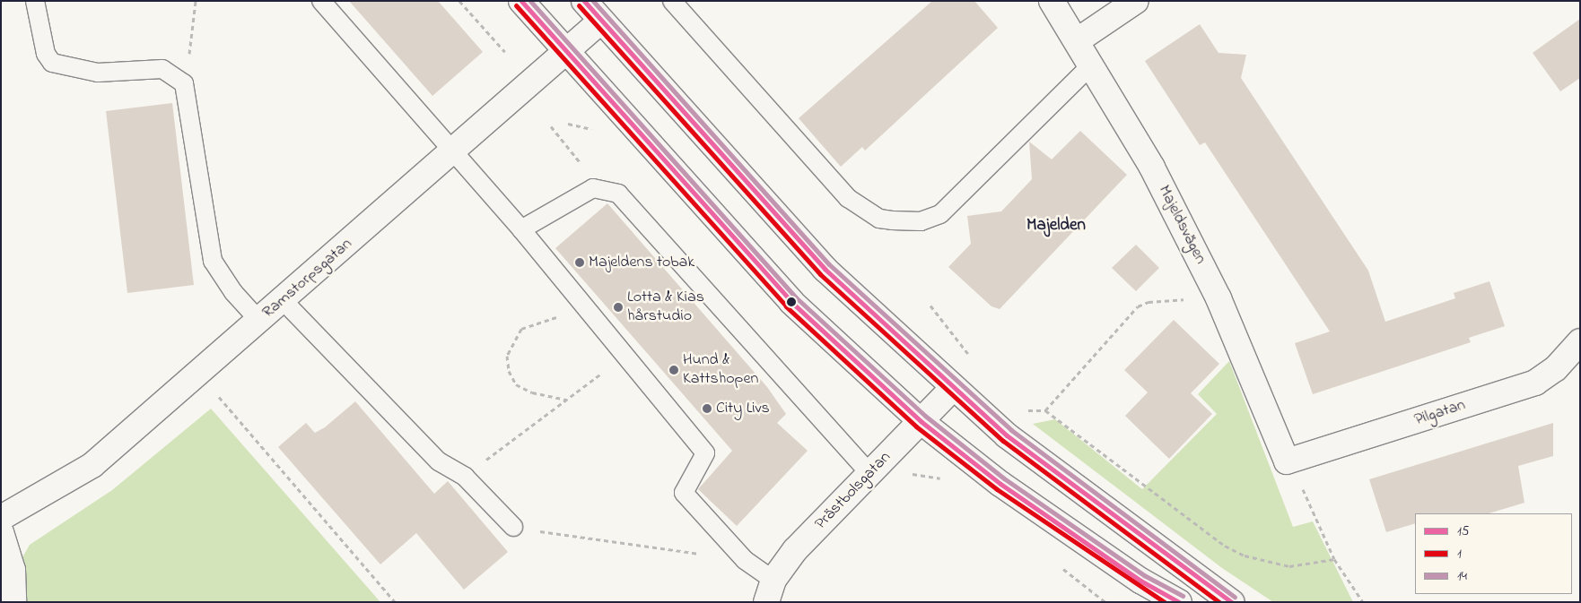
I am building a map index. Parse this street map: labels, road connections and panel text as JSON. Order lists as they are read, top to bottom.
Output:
{
  "streets": {
    "street": [
      "Majeldsvägen",
      "Ramstorpsgatan",
      "Pilgatan",
      "Prästbolsgatan"
    ]
  },
  "crossings": [
    ["Majeldsvägen", "Pilgatan"]
  ],
  "districts": ["Majelden"],
  "places": [
    "Majeldens tobak",
    "Lotta & Kias hårstudio",
    "Hund & Kattshopen",
    "City Livs"
  ],
  "lines": ["transit line 15", "transit line 14", "transit line 1"],
  "legend": ["15", "1", "14"]
}
